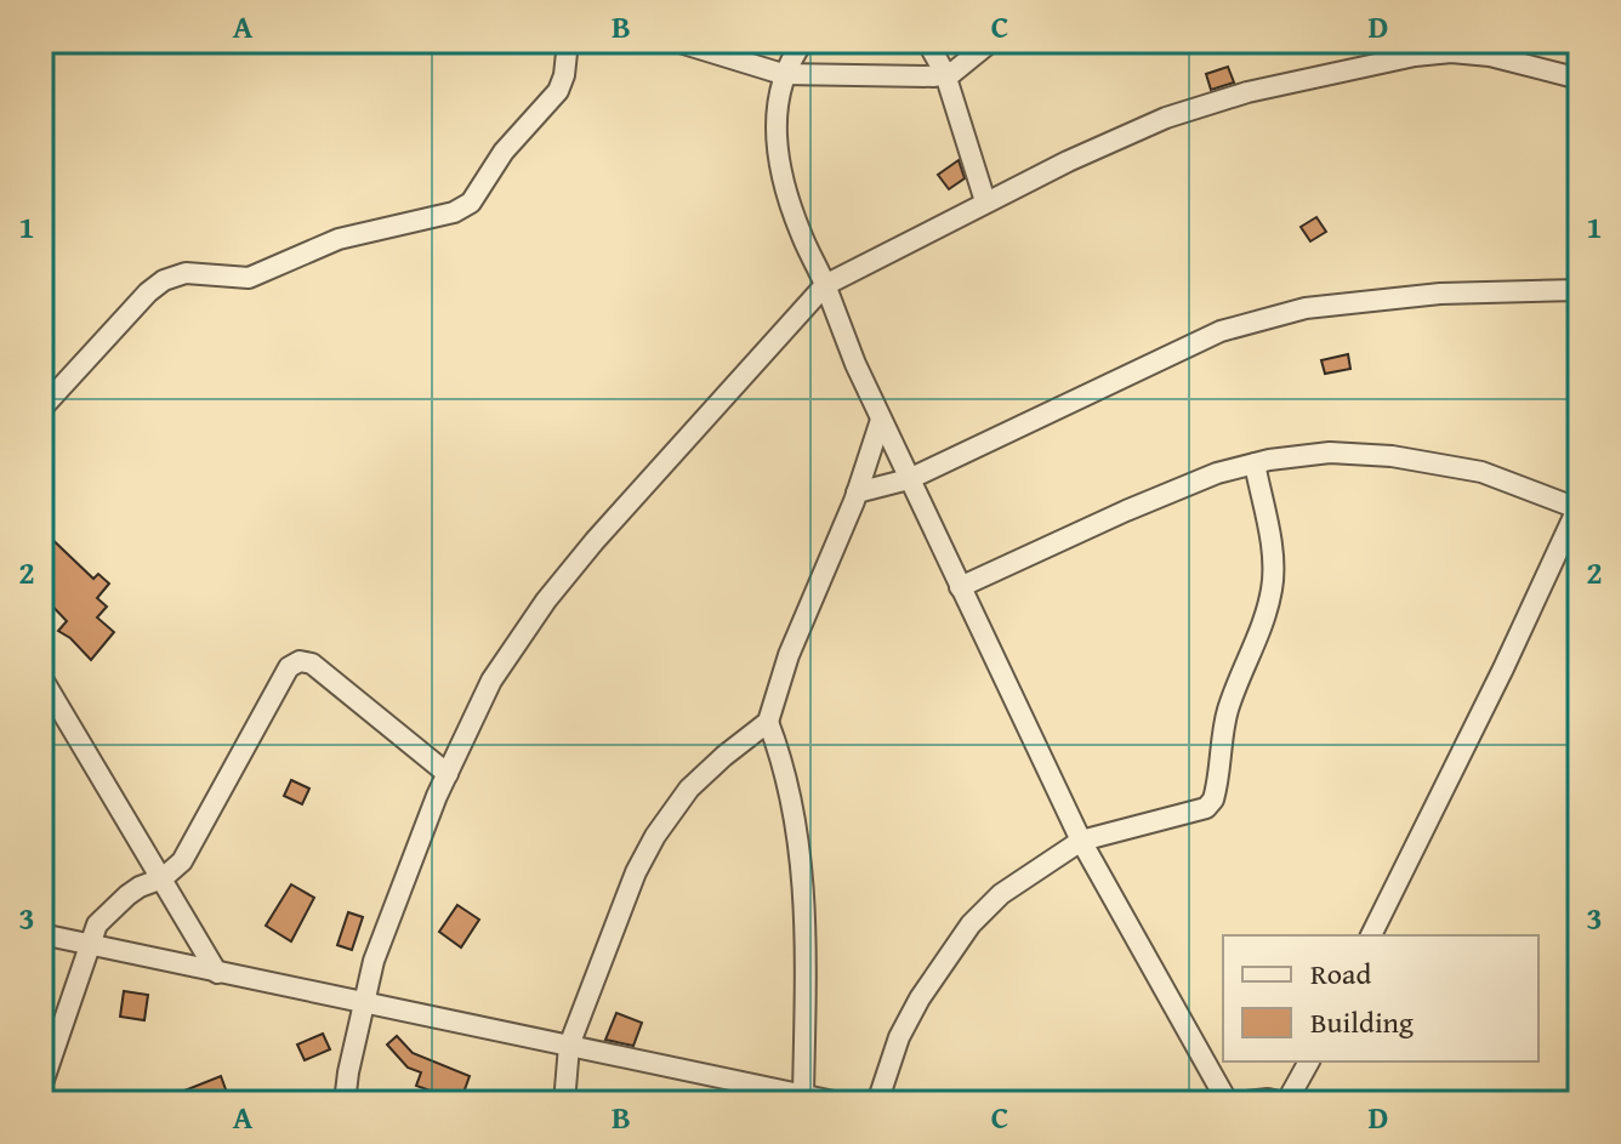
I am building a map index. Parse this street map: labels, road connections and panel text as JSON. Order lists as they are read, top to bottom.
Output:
{
  "legend": ["Road", "Building"],
  "grid": {
    "columns": [
      "A",
      "B",
      "C",
      "D"
    ],
    "rows": ["1", "2", "3"]
  }
}
